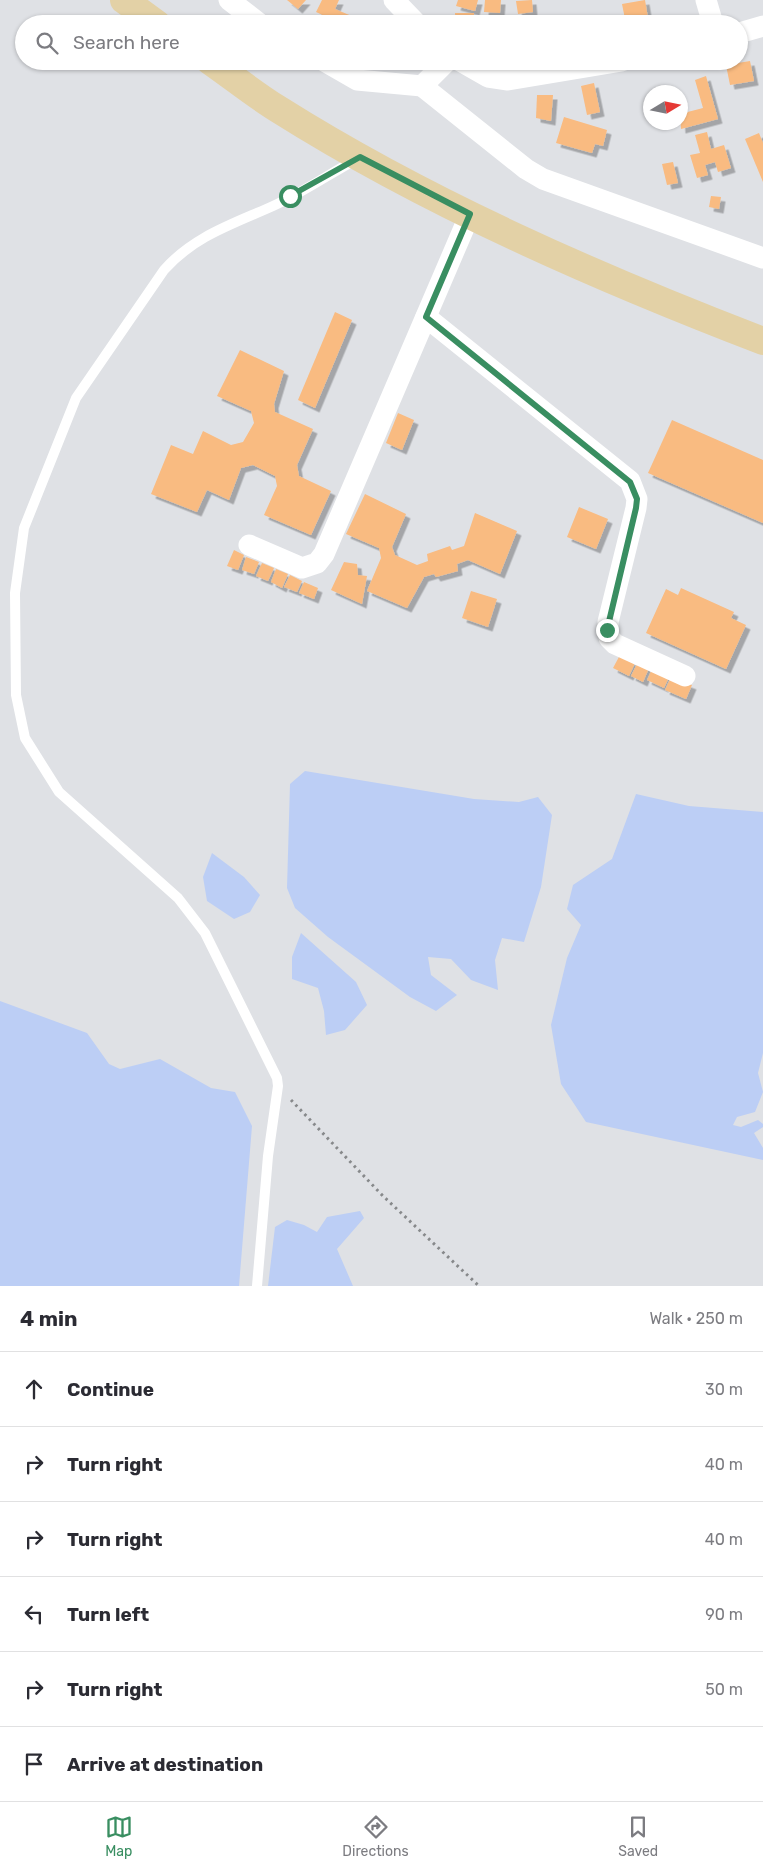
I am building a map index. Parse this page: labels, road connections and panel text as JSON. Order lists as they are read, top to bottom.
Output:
{
  "north": "right",
  "page": {
    "search": "Search here",
    "heading": ["4 min", "Walk · 250 m"],
    "list": [
      ["Continue", "30 m"],
      ["Turn right", "40 m"],
      ["Turn right", "40 m"],
      ["Turn left", "90 m"],
      ["Turn right", "50 m"],
      "Arrive at destination"
    ],
    "nav": ["Map", "Directions", "Saved"]
  }
}
